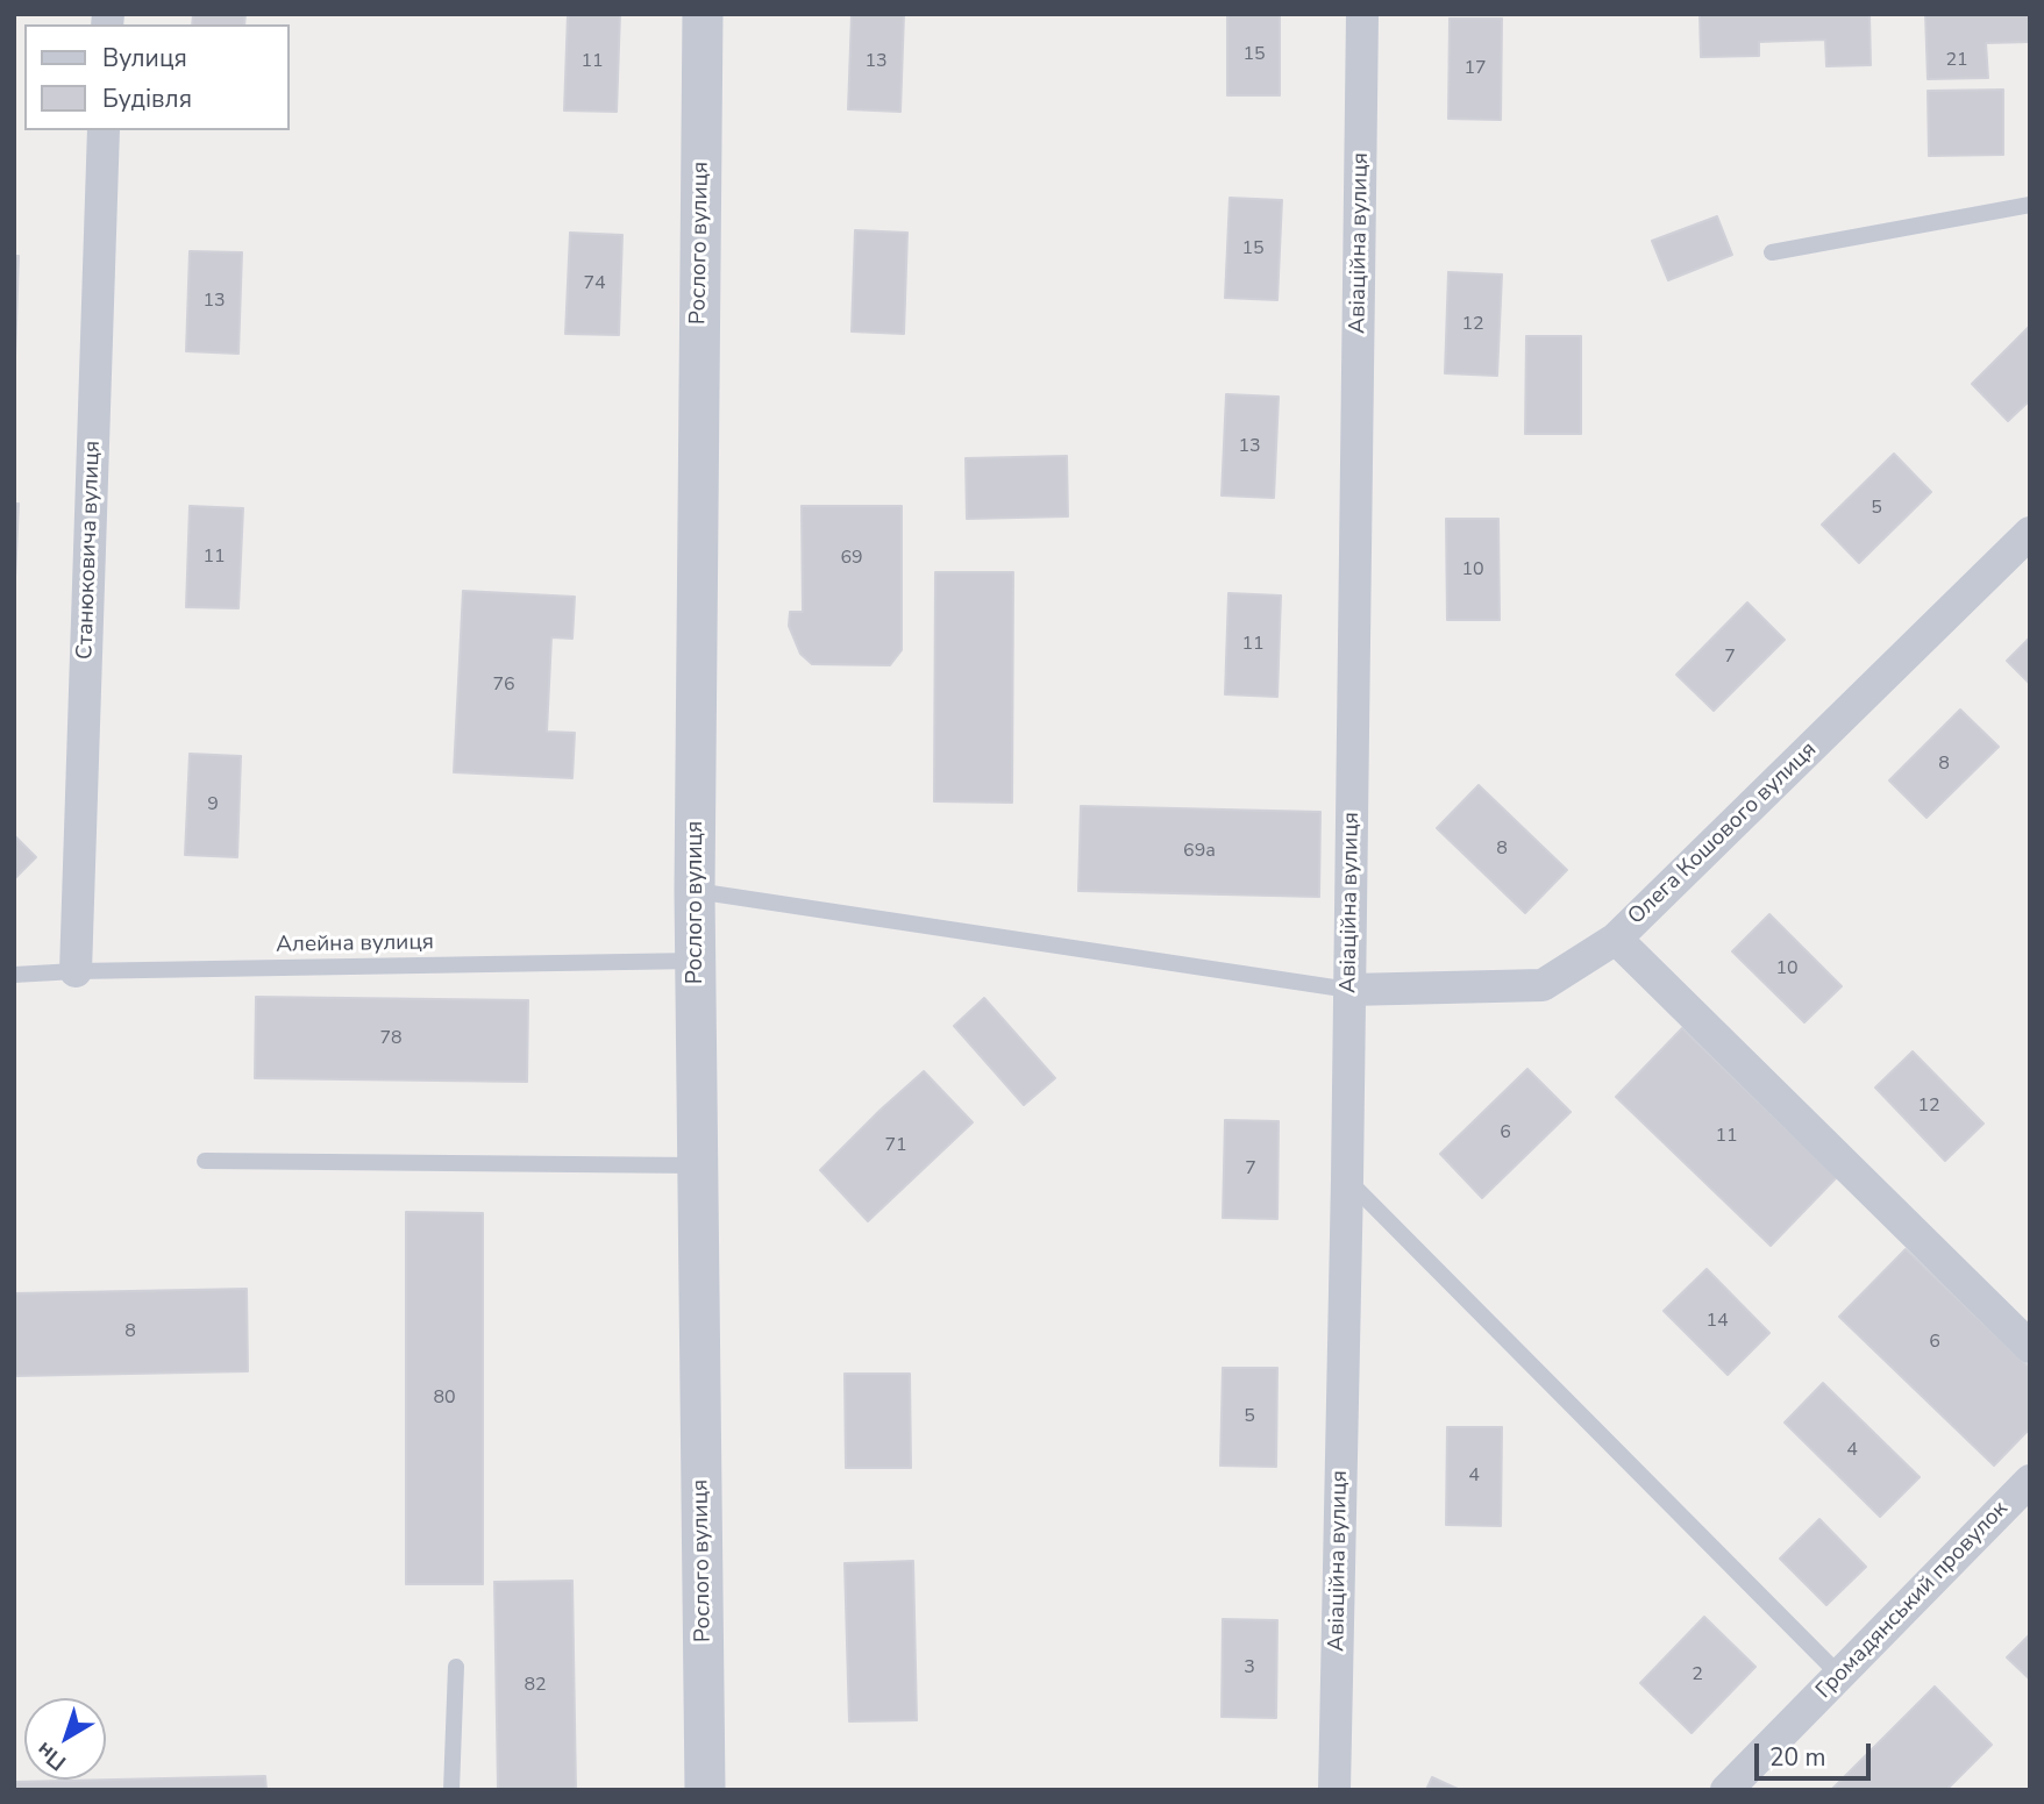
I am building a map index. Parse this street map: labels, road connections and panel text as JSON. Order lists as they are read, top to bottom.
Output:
{
  "streets": {
    "street": [
      "Рослого вулиця",
      "Авіаційна вулиця",
      "Станюковича вулиця",
      "Олега Кошового вулиця",
      "Громадянський провулок"
    ],
    "lane": ["Алейна вулиця"]
  },
  "crossings": [
    ["Рослого вулиця", "Алейна вулиця"],
    ["Авіаційна вулиця", "Олега Кошового вулиця"],
    ["Станюковича вулиця", "Алейна вулиця"]
  ],
  "house_numbers": [
    "15",
    "21",
    "11",
    "13",
    "17",
    "15",
    "74",
    "13",
    "12",
    "13",
    "5",
    "11",
    "69",
    "10",
    "11",
    "7",
    "76",
    "8",
    "9",
    "8",
    "69а",
    "10",
    "78",
    "12",
    "6",
    "11",
    "71",
    "7",
    "14",
    "8",
    "6",
    "80",
    "5",
    "4",
    "4",
    "3",
    "2",
    "82"
  ],
  "legend": ["Вулиця", "Будівля"],
  "scale_bar": "20 m",
  "north": "bottom left"
}
